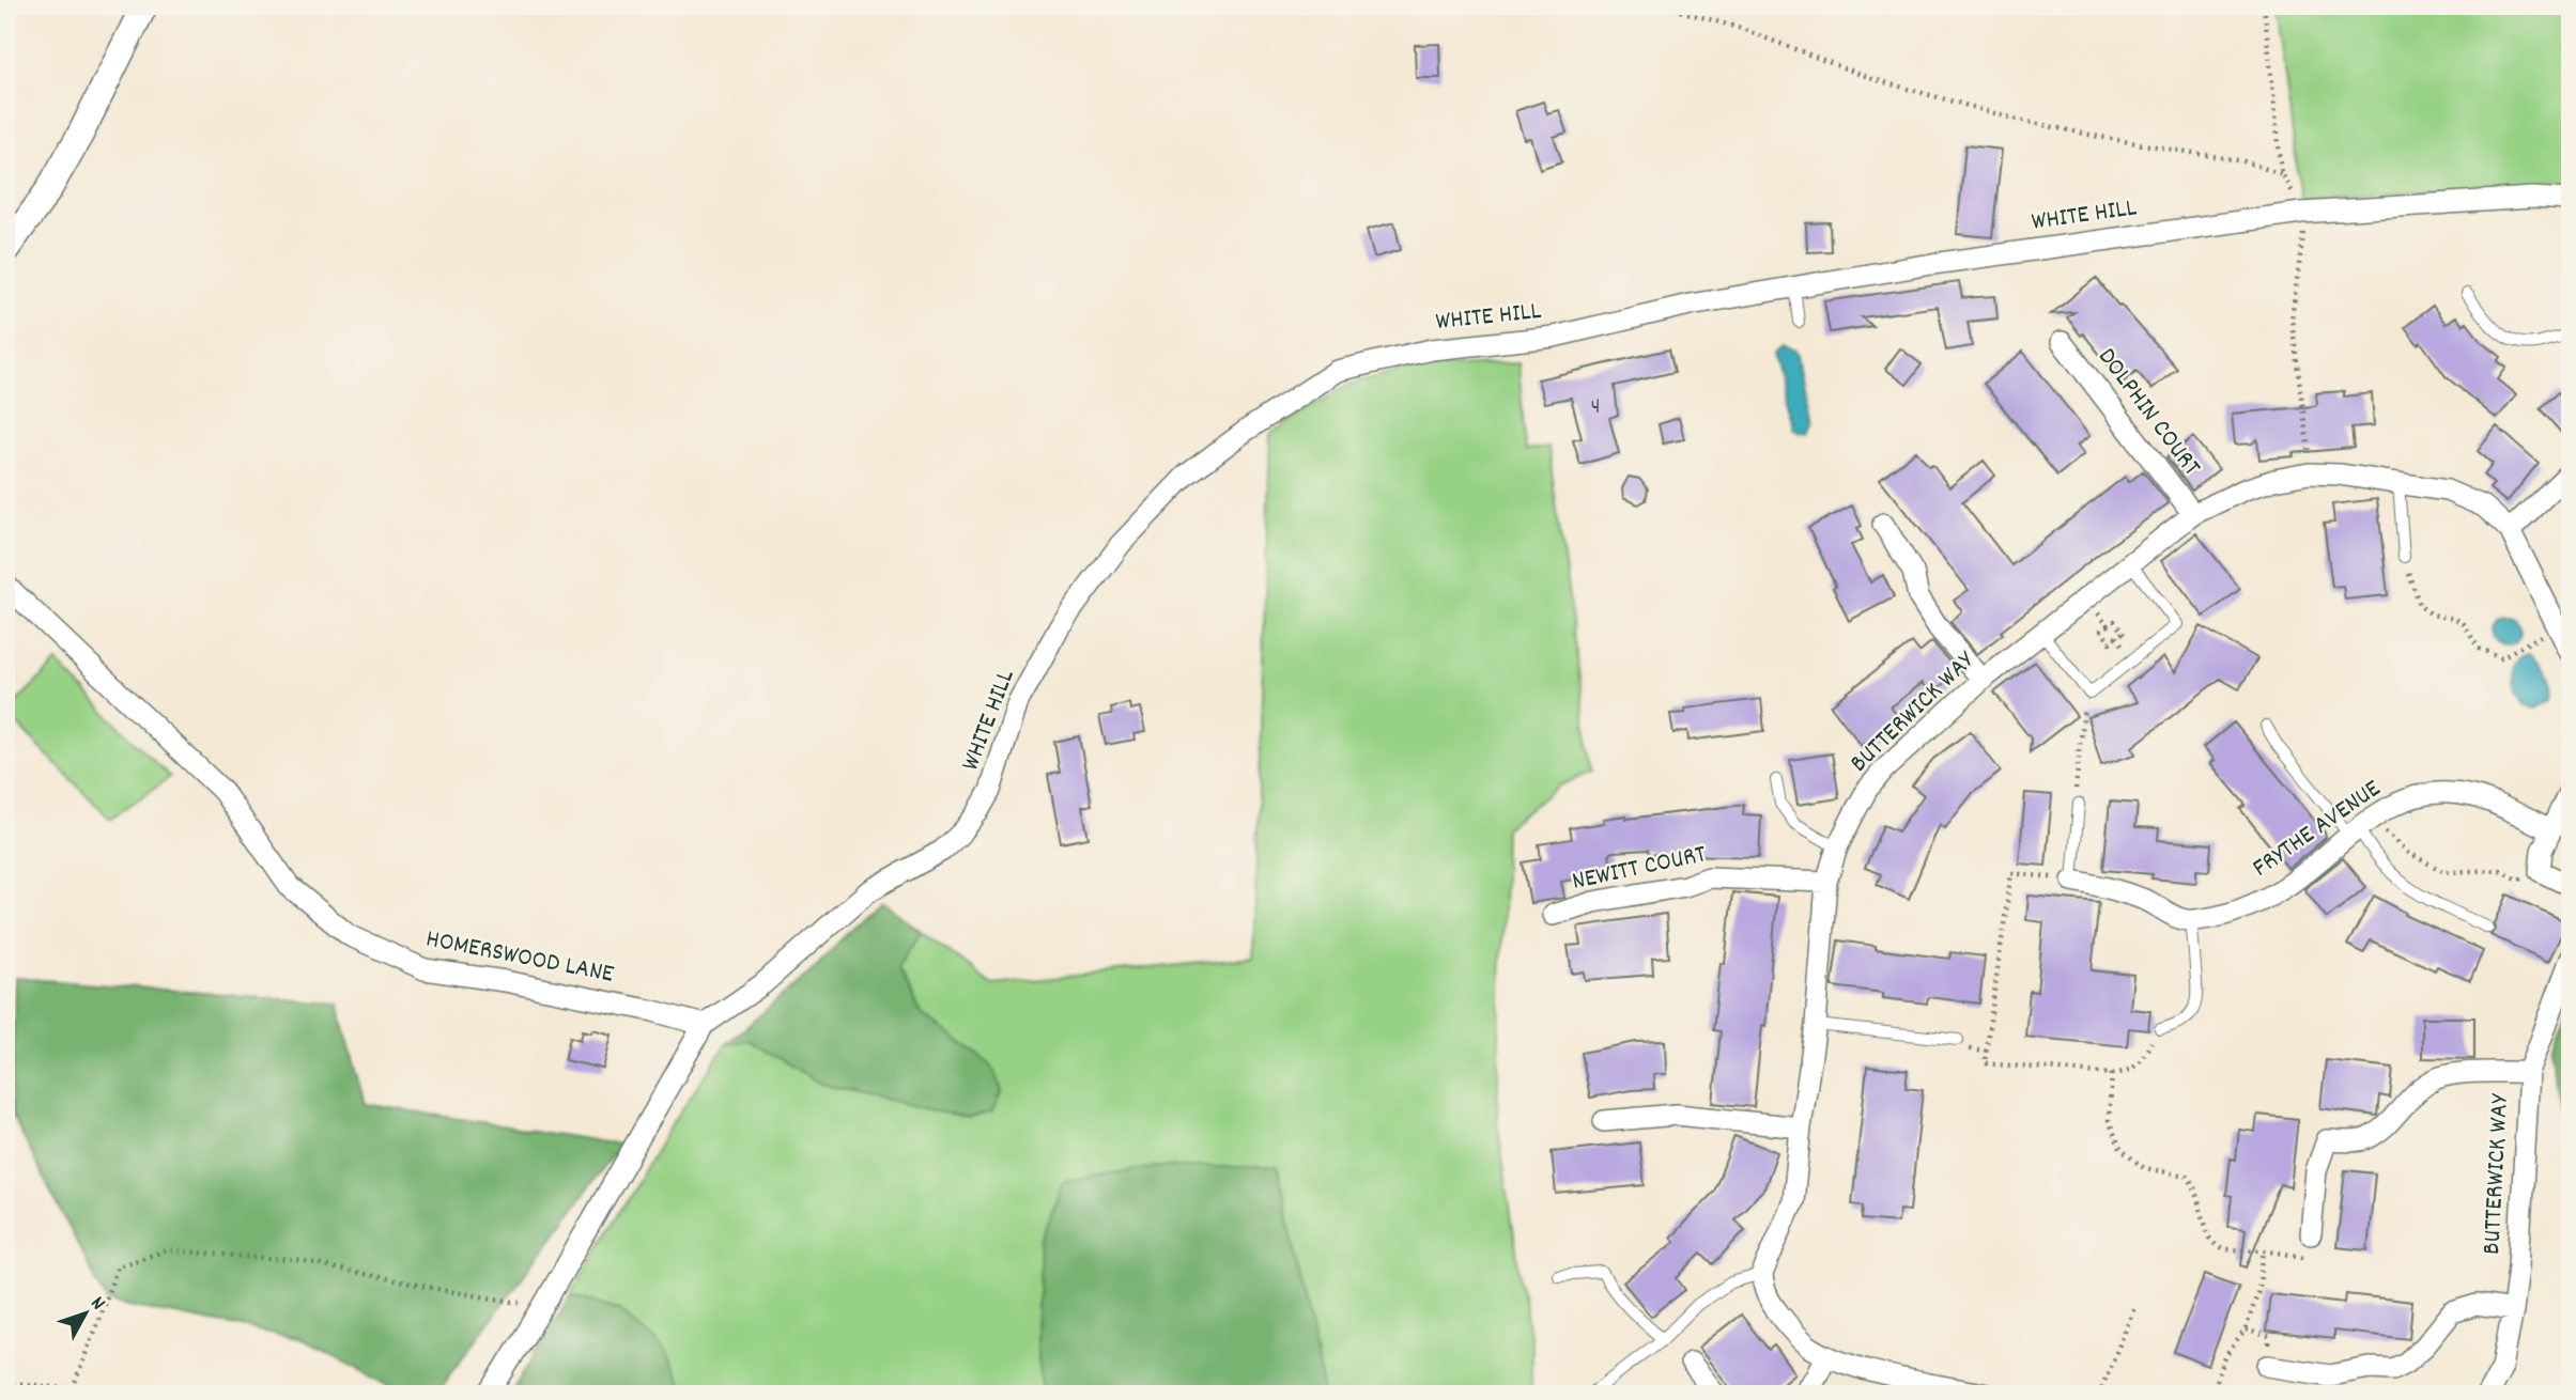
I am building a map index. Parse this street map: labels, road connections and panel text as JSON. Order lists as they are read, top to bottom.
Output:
{
  "streets": {
    "street": [
      "WHITE HILL",
      "DOLPHIN COURT",
      "BUTTERWICK WAY",
      "FRYTHE AVENUE",
      "NEWITT COURT",
      "HOMERSWOOD LANE"
    ]
  },
  "crossings": [
    ["WHITE HILL", "HOMERSWOOD LANE"],
    ["DOLPHIN COURT", "BUTTERWICK WAY"],
    ["BUTTERWICK WAY", "NEWITT COURT"]
  ],
  "house_numbers": ["4"],
  "north": "top right"
}
